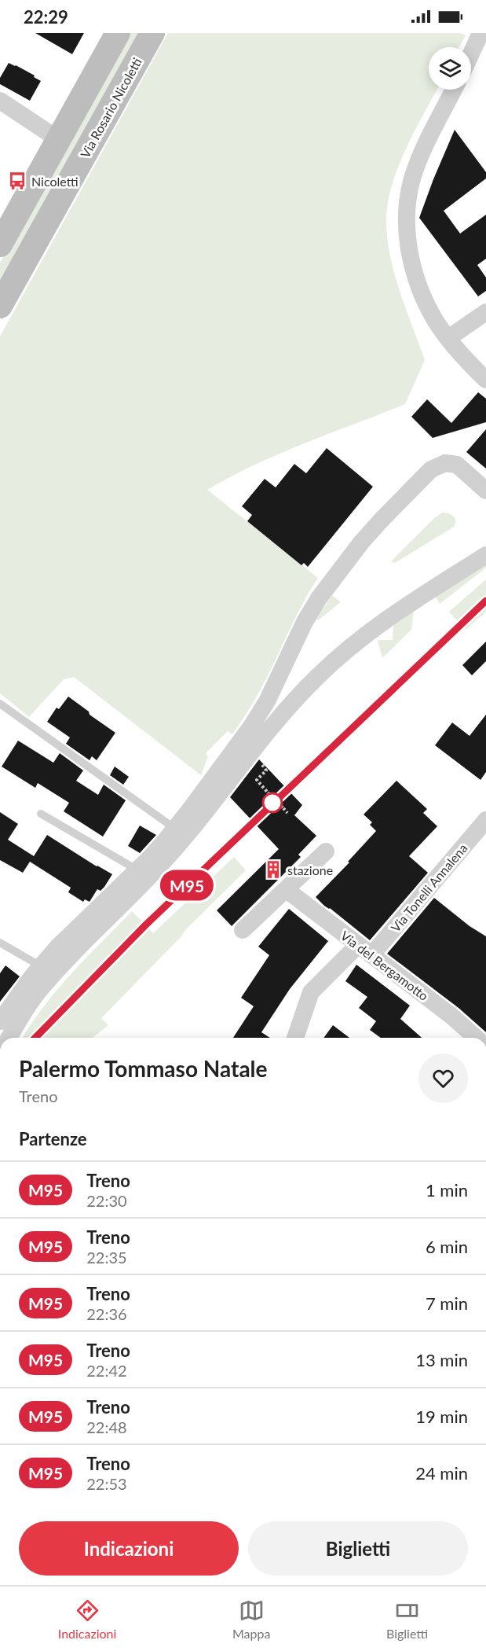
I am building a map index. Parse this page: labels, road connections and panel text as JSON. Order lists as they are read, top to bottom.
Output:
{
  "streets": {
    "main road": ["Via Rosario Nicoletti"],
    "street": ["Via Tonelli Annalena", "Via del Bergamotto"]
  },
  "crossings": [
    ["Via Tonelli Annalena", "Via del Bergamotto"]
  ],
  "places": {
    "bus stop": ["Nicoletti"],
    "building": ["stazione"]
  },
  "page": {
    "status": "22:29",
    "on_map": "M95",
    "heading": [
      ["Palermo Tommaso Natale", "Treno"],
      "Partenze"
    ],
    "list": [
      {
        "mark": "M95",
        "name": "Treno",
        "note": "22:30",
        "value": "1 min"
      },
      {
        "mark": "M95",
        "name": "Treno",
        "note": "22:35",
        "value": "6 min"
      },
      {
        "mark": "M95",
        "name": "Treno",
        "note": "22:36",
        "value": "7 min"
      },
      {
        "mark": "M95",
        "name": "Treno",
        "note": "22:42",
        "value": "13 min"
      },
      {
        "mark": "M95",
        "name": "Treno",
        "note": "22:48",
        "value": "19 min"
      },
      {
        "mark": "M95",
        "name": "Treno",
        "note": "22:53",
        "value": "24 min"
      }
    ],
    "buttons": ["Indicazioni", "Biglietti"],
    "tabs": ["Indicazioni", "Mappa", "Biglietti"]
  }
}
